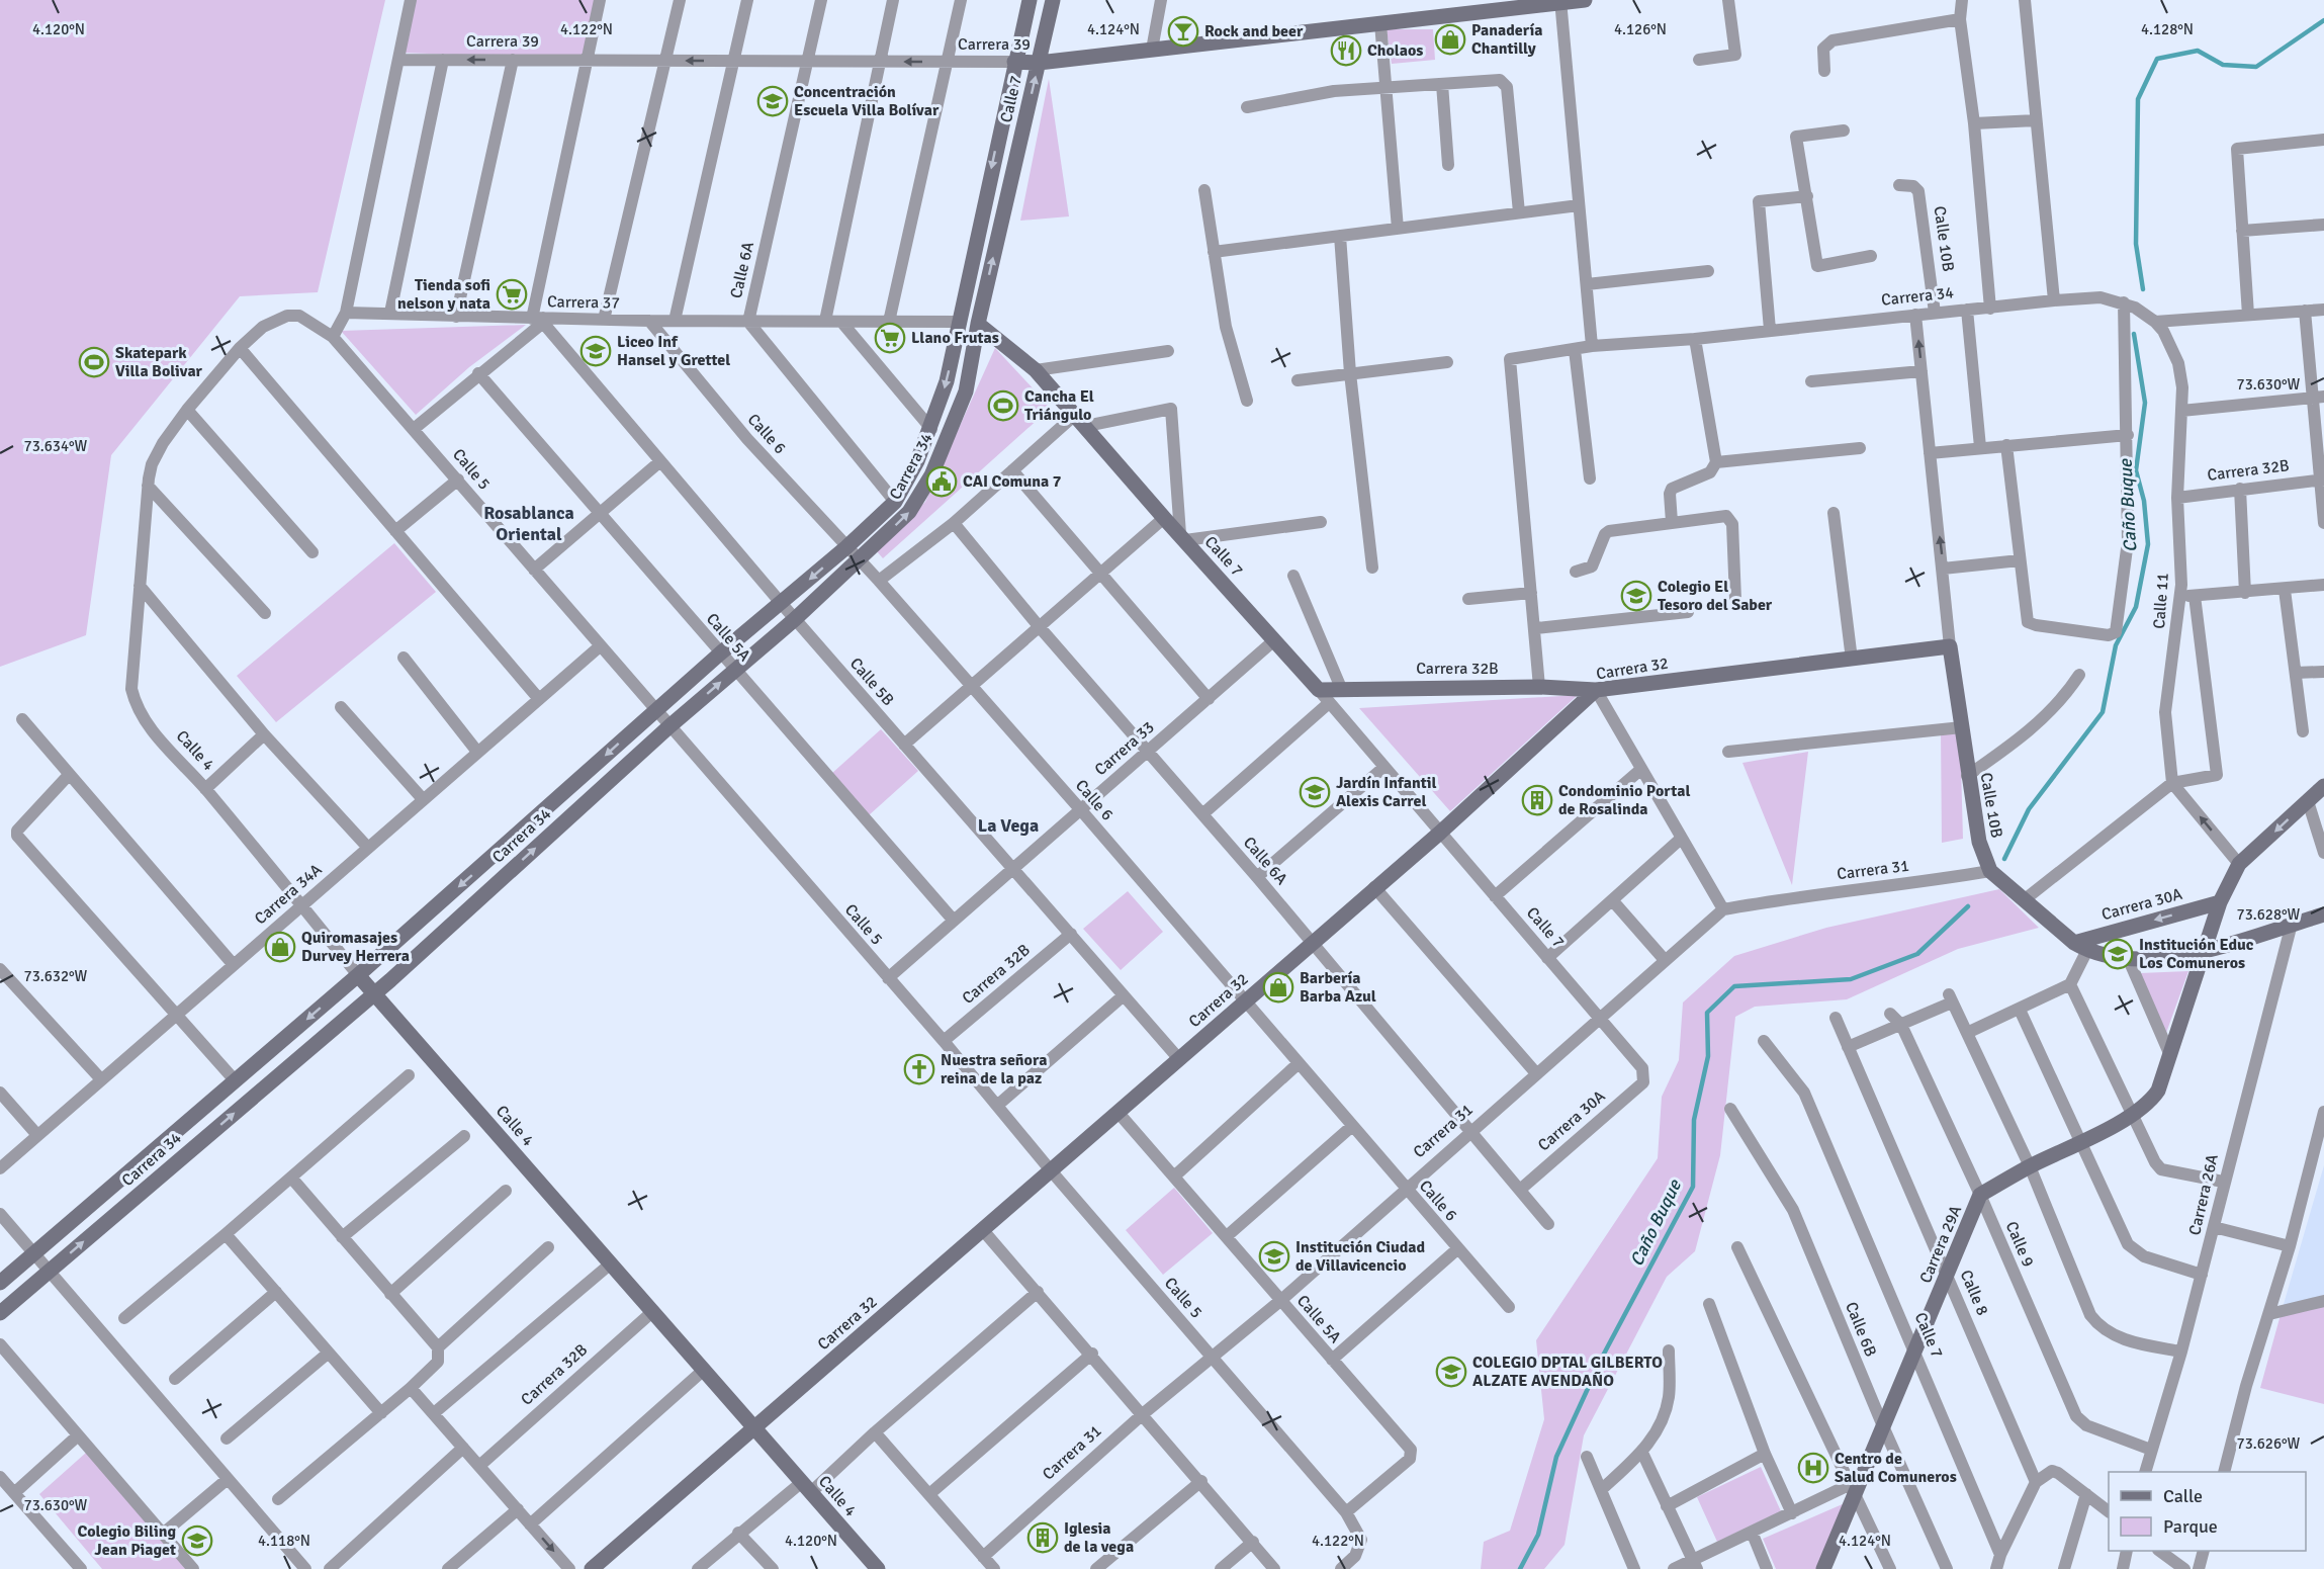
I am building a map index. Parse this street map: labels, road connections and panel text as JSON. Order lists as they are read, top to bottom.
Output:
{
  "streets": {
    "street": [
      "Carrera 39",
      "Calle 7",
      "Calle 10B",
      "Calle 6A",
      "Carrera 34",
      "Carrera 37",
      "Calle 6",
      "Calle 5",
      "Carrera 32B",
      "Calle 11",
      "Calle 5A",
      "Carrera 32",
      "Calle 5B",
      "Carrera 33",
      "Calle 4",
      "Carrera 31",
      "Carrera 34A",
      "Carrera 30A",
      "Carrera 26A",
      "Carrera 29A",
      "Calle 9",
      "Calle 8",
      "Calle 6B"
    ]
  },
  "crossings": [
    ["Carrera 39", "Calle 7"],
    ["Carrera 39", "Calle 6A"],
    ["Calle 7", "Carrera 34"],
    ["Calle 7", "Carrera 37"],
    ["Calle 7", "Carrera 32B"],
    ["Calle 7", "Carrera 32"],
    ["Calle 7", "Carrera 33"],
    ["Calle 7", "Carrera 31"],
    ["Calle 7", "Carrera 30A"],
    ["Calle 7", "Carrera 29A"],
    ["Calle 10B", "Carrera 34"],
    ["Calle 10B", "Carrera 32"],
    ["Calle 10B", "Carrera 31"],
    ["Calle 10B", "Carrera 30A"],
    ["Calle 6A", "Carrera 34"],
    ["Calle 6A", "Carrera 37"],
    ["Calle 6A", "Carrera 32"],
    ["Calle 6A", "Carrera 33"],
    ["Calle 6A", "Carrera 31"],
    ["Calle 6A", "Carrera 30A"],
    ["Carrera 34", "Carrera 37"],
    ["Carrera 34", "Calle 6"],
    ["Carrera 34", "Calle 5"],
    ["Carrera 34", "Calle 11"],
    ["Carrera 34", "Calle 5A"],
    ["Carrera 34", "Calle 5B"],
    ["Carrera 34", "Calle 4"],
    ["Carrera 37", "Calle 6"],
    ["Carrera 37", "Calle 5B"],
    ["Calle 6", "Carrera 32"],
    ["Calle 6", "Carrera 33"],
    ["Calle 6", "Carrera 31"],
    ["Calle 5", "Carrera 32B"],
    ["Calle 5", "Calle 5A"],
    ["Calle 5", "Carrera 32"],
    ["Calle 5", "Carrera 33"],
    ["Calle 5", "Carrera 31"],
    ["Calle 5", "Carrera 34A"],
    ["Carrera 32B", "Calle 11"],
    ["Carrera 32B", "Carrera 32"],
    ["Carrera 32B", "Calle 5B"],
    ["Carrera 32B", "Calle 4"],
    ["Calle 5A", "Carrera 32"],
    ["Calle 5A", "Carrera 33"],
    ["Calle 5A", "Carrera 31"],
    ["Carrera 32", "Calle 5B"],
    ["Carrera 32", "Calle 4"],
    ["Calle 5B", "Carrera 33"],
    ["Calle 4", "Carrera 34A"],
    ["Carrera 26A", "Calle 9"],
    ["Carrera 29A", "Calle 9"],
    ["Carrera 29A", "Calle 8"],
    ["Carrera 29A", "Calle 6B"]
  ],
  "districts": ["Rosablanca Oriental", "La Vega"],
  "water": ["Caño Buque"],
  "places": {
    "bar": ["Rock and beer"],
    "shop": ["Panadería Chantilly", "Quiromasajes Durvey Herrera", "Barbería Barba Azul"],
    "restaurant": ["Cholaos"],
    "school or university": [
      "Concentración Escuela Villa Bolívar",
      "Liceo Inf Hansel y Grettel",
      "Colegio El Tesoro del Saber",
      "Jardín Infantil Alexis Carrel",
      "Institución Educ Los Comuneros",
      "Institución Ciudad de Villavicencio",
      "COLEGIO DPTAL GILBERTO ALZATE AVENDAÑO",
      "Colegio Biling Jean Piaget"
    ],
    "supermarket": ["Tienda sofi nelson y nata", "Llano Frutas"],
    "sports": ["Skatepark Villa Bolivar", "Cancha El Triángulo"],
    "public building": ["CAI Comuna 7"],
    "building": ["Condominio Portal de Rosalinda", "Iglesia de la vega"],
    "church": ["Nuestra señora reina de la paz"],
    "hospital": ["Centro de Salud Comuneros"]
  },
  "legend": ["Calle", "Parque"],
  "coordinates": [
    "4.120°N",
    "4.122°N",
    "4.124°N",
    "4.126°N",
    "4.128°N",
    "73.630°W",
    "73.634°W",
    "73.628°W",
    "73.632°W",
    "73.626°W",
    "4.118°N"
  ]
}
